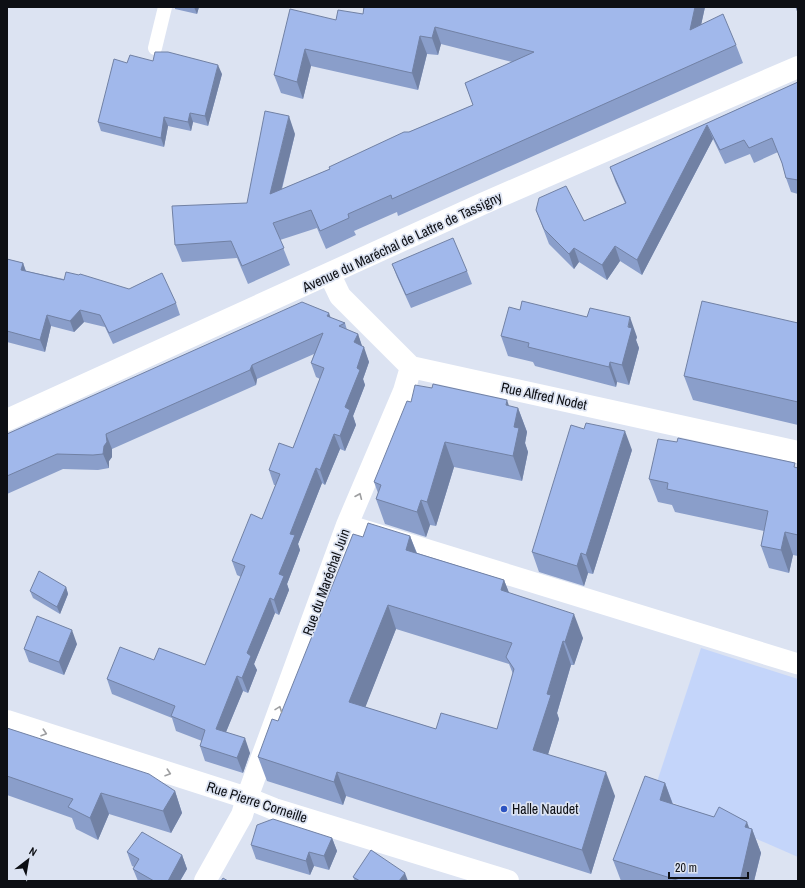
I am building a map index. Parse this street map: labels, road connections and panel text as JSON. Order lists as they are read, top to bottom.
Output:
{
  "streets": {
    "street": [
      "Avenue du Maréchal de Lattre de Tassigny",
      "Rue Alfred Nodet",
      "Rue du Maréchal Juin",
      "Rue Pierre Corneille"
    ]
  },
  "crossings": [
    ["Rue Alfred Nodet", "Rue du Maréchal Juin"],
    ["Rue du Maréchal Juin", "Rue Pierre Corneille"]
  ],
  "one_way": ["Rue du Maréchal Juin", "Rue Pierre Corneille"],
  "places": ["Halle Naudet"],
  "scale_bar": "20 m",
  "north": "top right"
}
